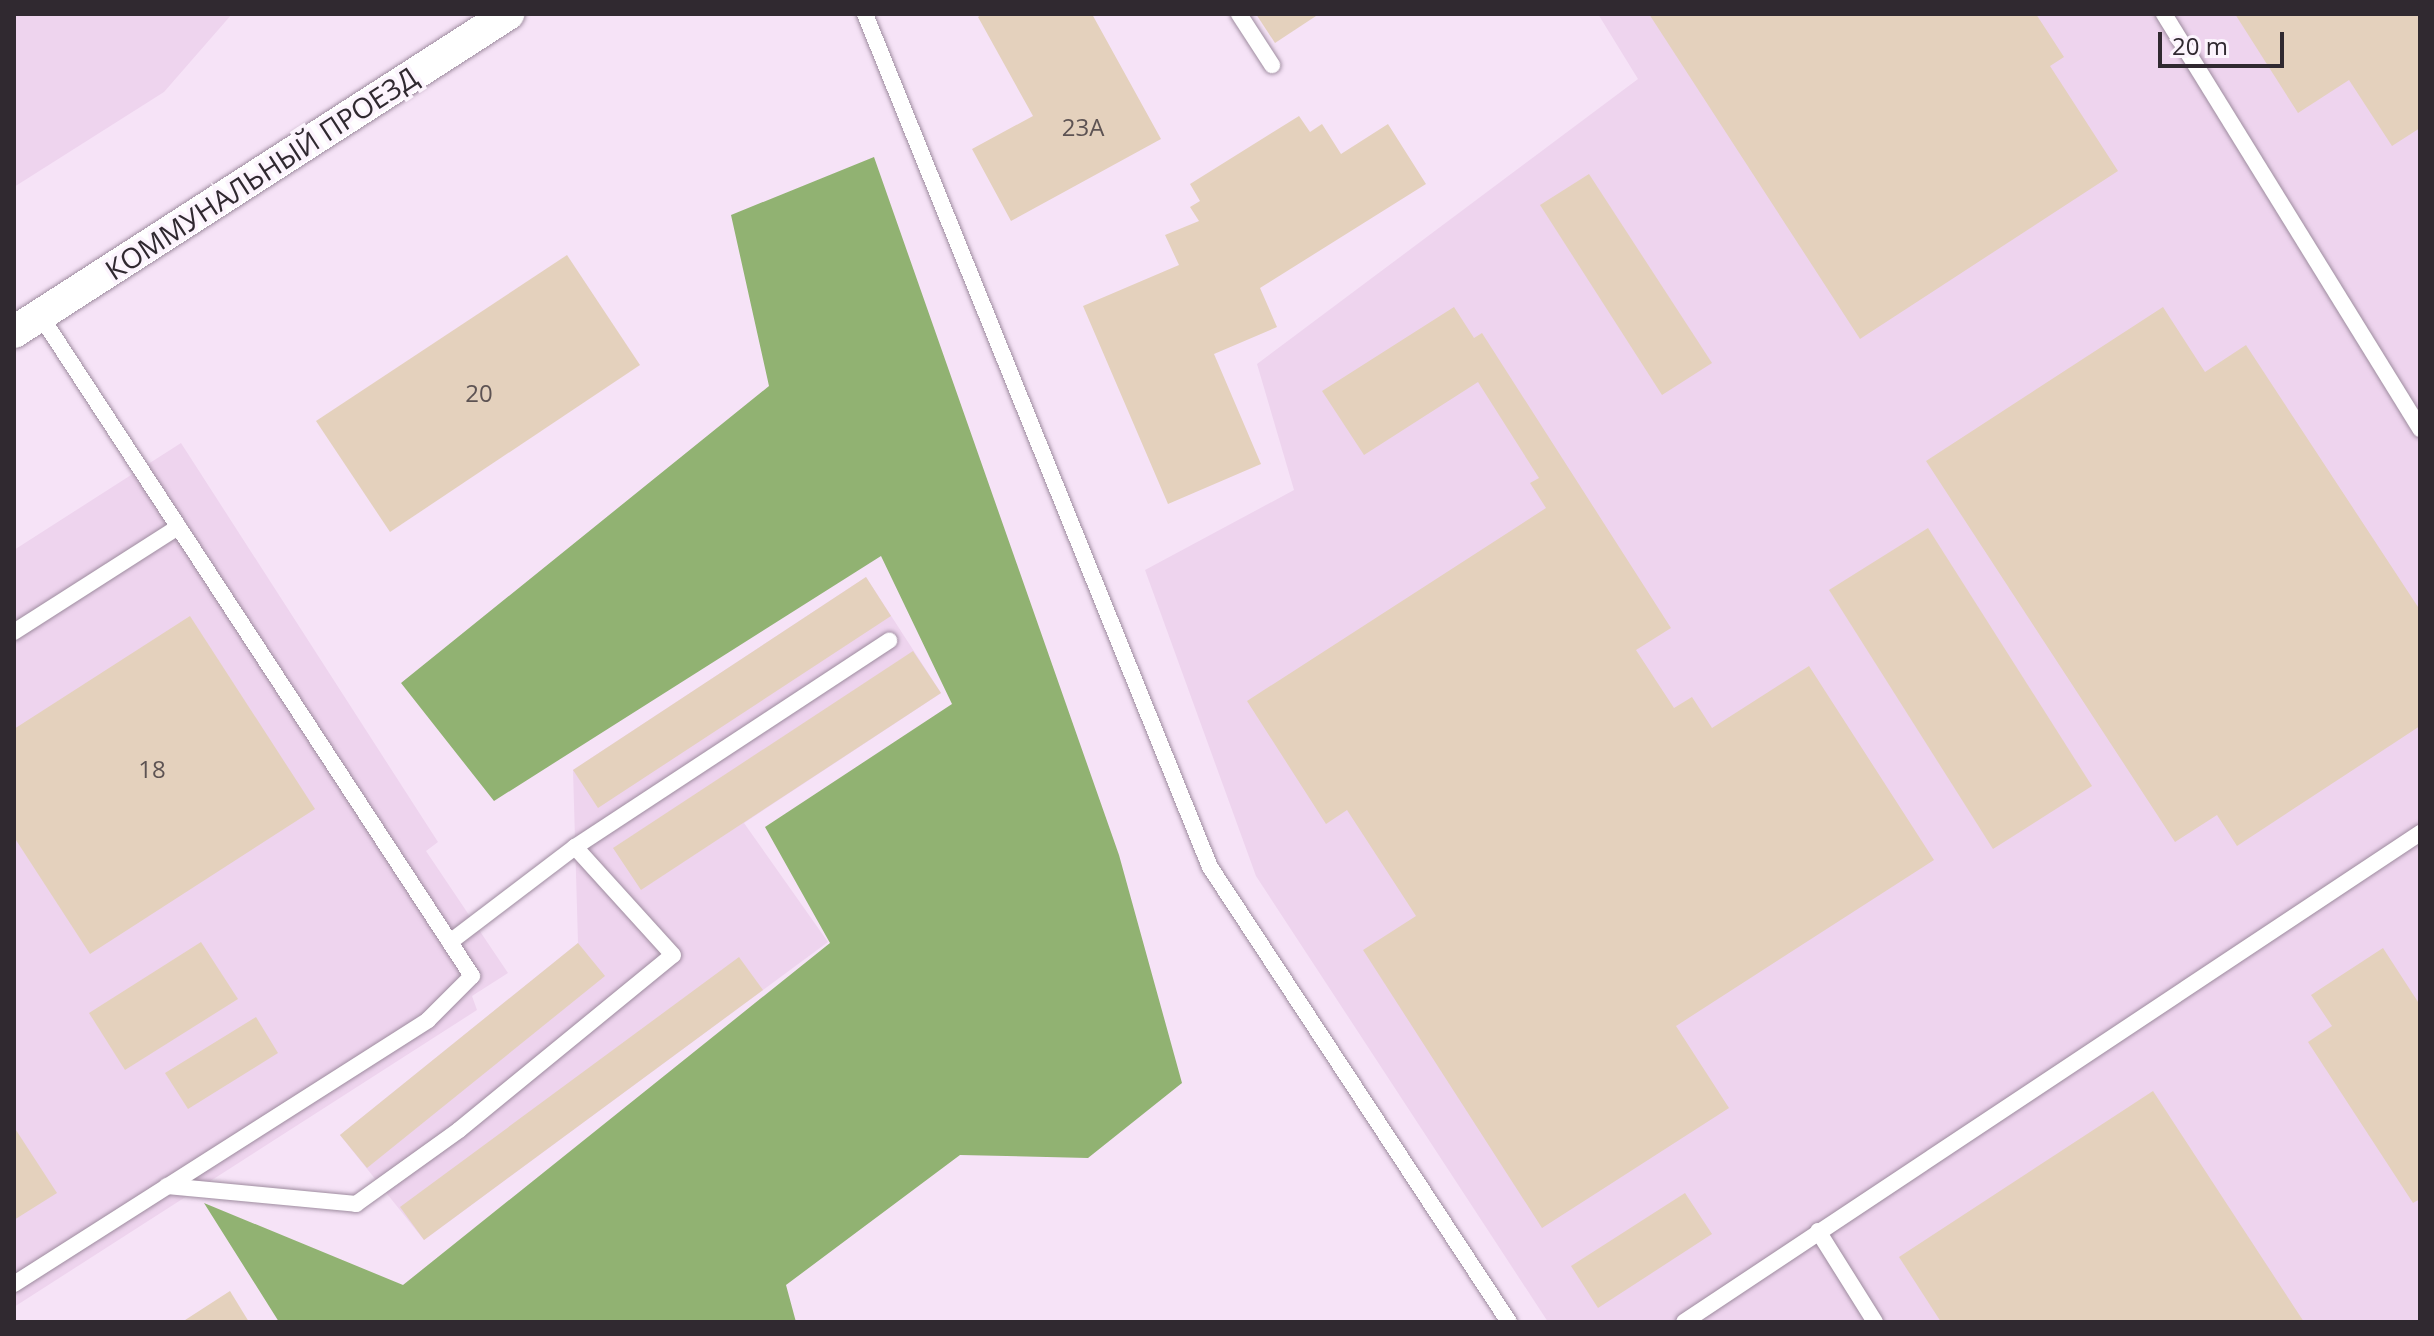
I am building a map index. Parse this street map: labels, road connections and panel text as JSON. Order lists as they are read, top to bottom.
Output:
{
  "streets": {
    "street": ["КОММУНАЛЬНЫЙ ПРОЕЗД"]
  },
  "house_numbers": ["23А", "20", "18"],
  "scale_bar": "20 m"
}
